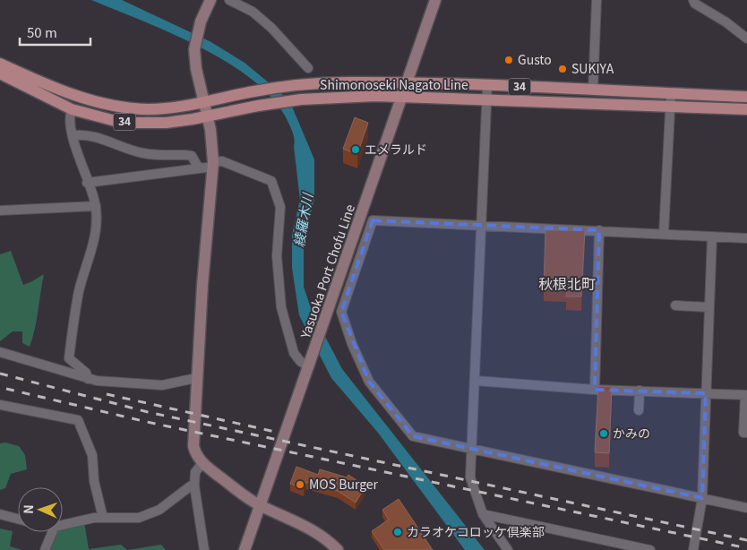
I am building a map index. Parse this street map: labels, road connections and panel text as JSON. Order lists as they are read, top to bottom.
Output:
{
  "streets": {
    "main road": ["Shimonoseki Nagato Line", "34"],
    "street": ["Yasuoka Port Chofu Line"]
  },
  "crossings": [
    ["Shimonoseki Nagato Line", "Yasuoka Port Chofu Line"]
  ],
  "districts": ["秋根北町"],
  "water": ["綾羅木川"],
  "places": [
    "Gusto",
    "SUKIYA",
    "エメラルド",
    "かみの",
    "MOS Burger",
    "カラオケコロッケ倶楽部"
  ],
  "scale_bar": "50 m",
  "north": "left"
}
